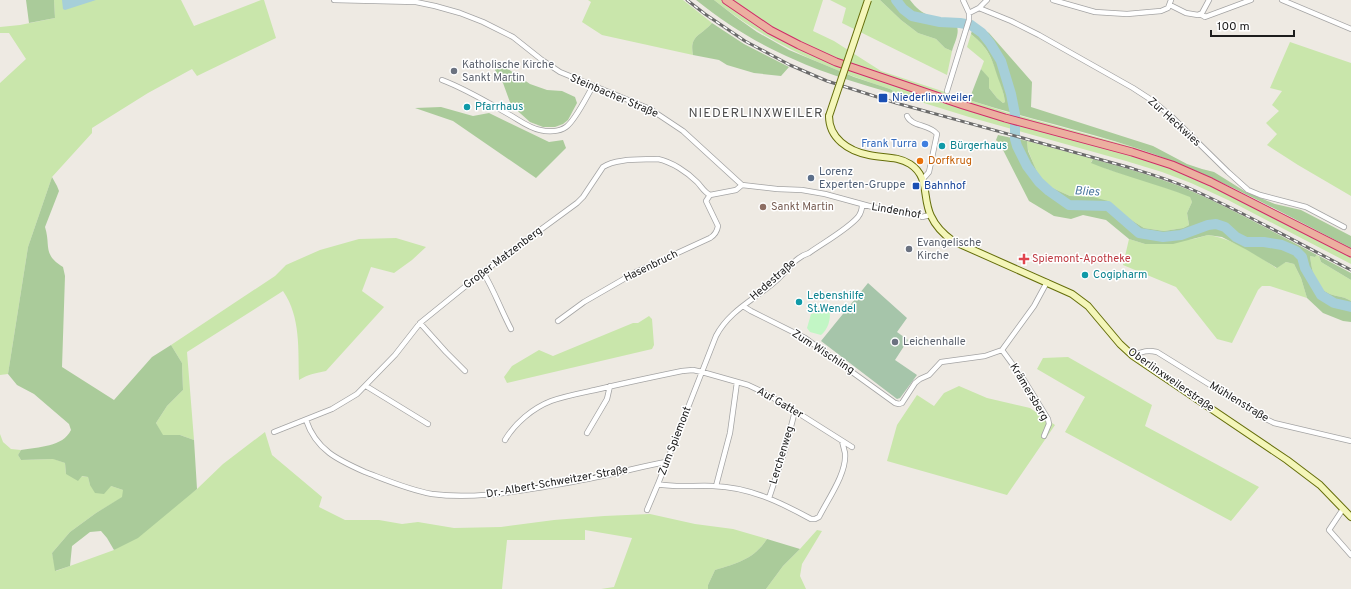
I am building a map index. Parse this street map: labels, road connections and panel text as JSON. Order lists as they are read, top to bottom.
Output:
{
  "streets": {
    "main road": ["Oberlinxweilerstraße"],
    "street": [
      "Steinbacher Straße",
      "Zur Heckwies",
      "Lindenhof",
      "Großer Matzenberg",
      "Hasenbruch",
      "Hedestraße",
      "Zum Wischling",
      "Krämersberg",
      "Mühlenstraße",
      "Auf Gatter",
      "Zum Spiemont",
      "Lerchenweg",
      "Dr.-Albert-Schweitzer-Straße"
    ]
  },
  "crossings": [
    ["Lindenhof", "Hedestraße"],
    ["Lindenhof", "Oberlinxweilerstraße"],
    ["Großer Matzenberg", "Hasenbruch"],
    ["Großer Matzenberg", "Dr.-Albert-Schweitzer-Straße"],
    ["Hedestraße", "Zum Wischling"],
    ["Hedestraße", "Auf Gatter"],
    ["Hedestraße", "Zum Spiemont"],
    ["Zum Wischling", "Krämersberg"],
    ["Oberlinxweilerstraße", "Mühlenstraße"],
    ["Auf Gatter", "Zum Spiemont"],
    ["Auf Gatter", "Lerchenweg"],
    ["Zum Spiemont", "Dr.-Albert-Schweitzer-Straße"]
  ],
  "districts": ["NIEDERLINXWEILER"],
  "water": ["Blies"],
  "places": {
    "other": [
      "Katholische Kirche Sankt Martin",
      "Pfarrhaus",
      "Frank Turra",
      "Bürgerhaus",
      "Dorfkrug",
      "Lorenz Experten-Gruppe",
      "Sankt Martin",
      "Evangelische Kirche",
      "Cogipharm",
      "Lebenshilfe St.Wendel",
      "Leichenhalle"
    ],
    "transit": ["Niederlinxweiler", "Bahnhof"],
    "health": ["Spiemont-Apotheke"]
  },
  "scale_bar": "100 m"
}
